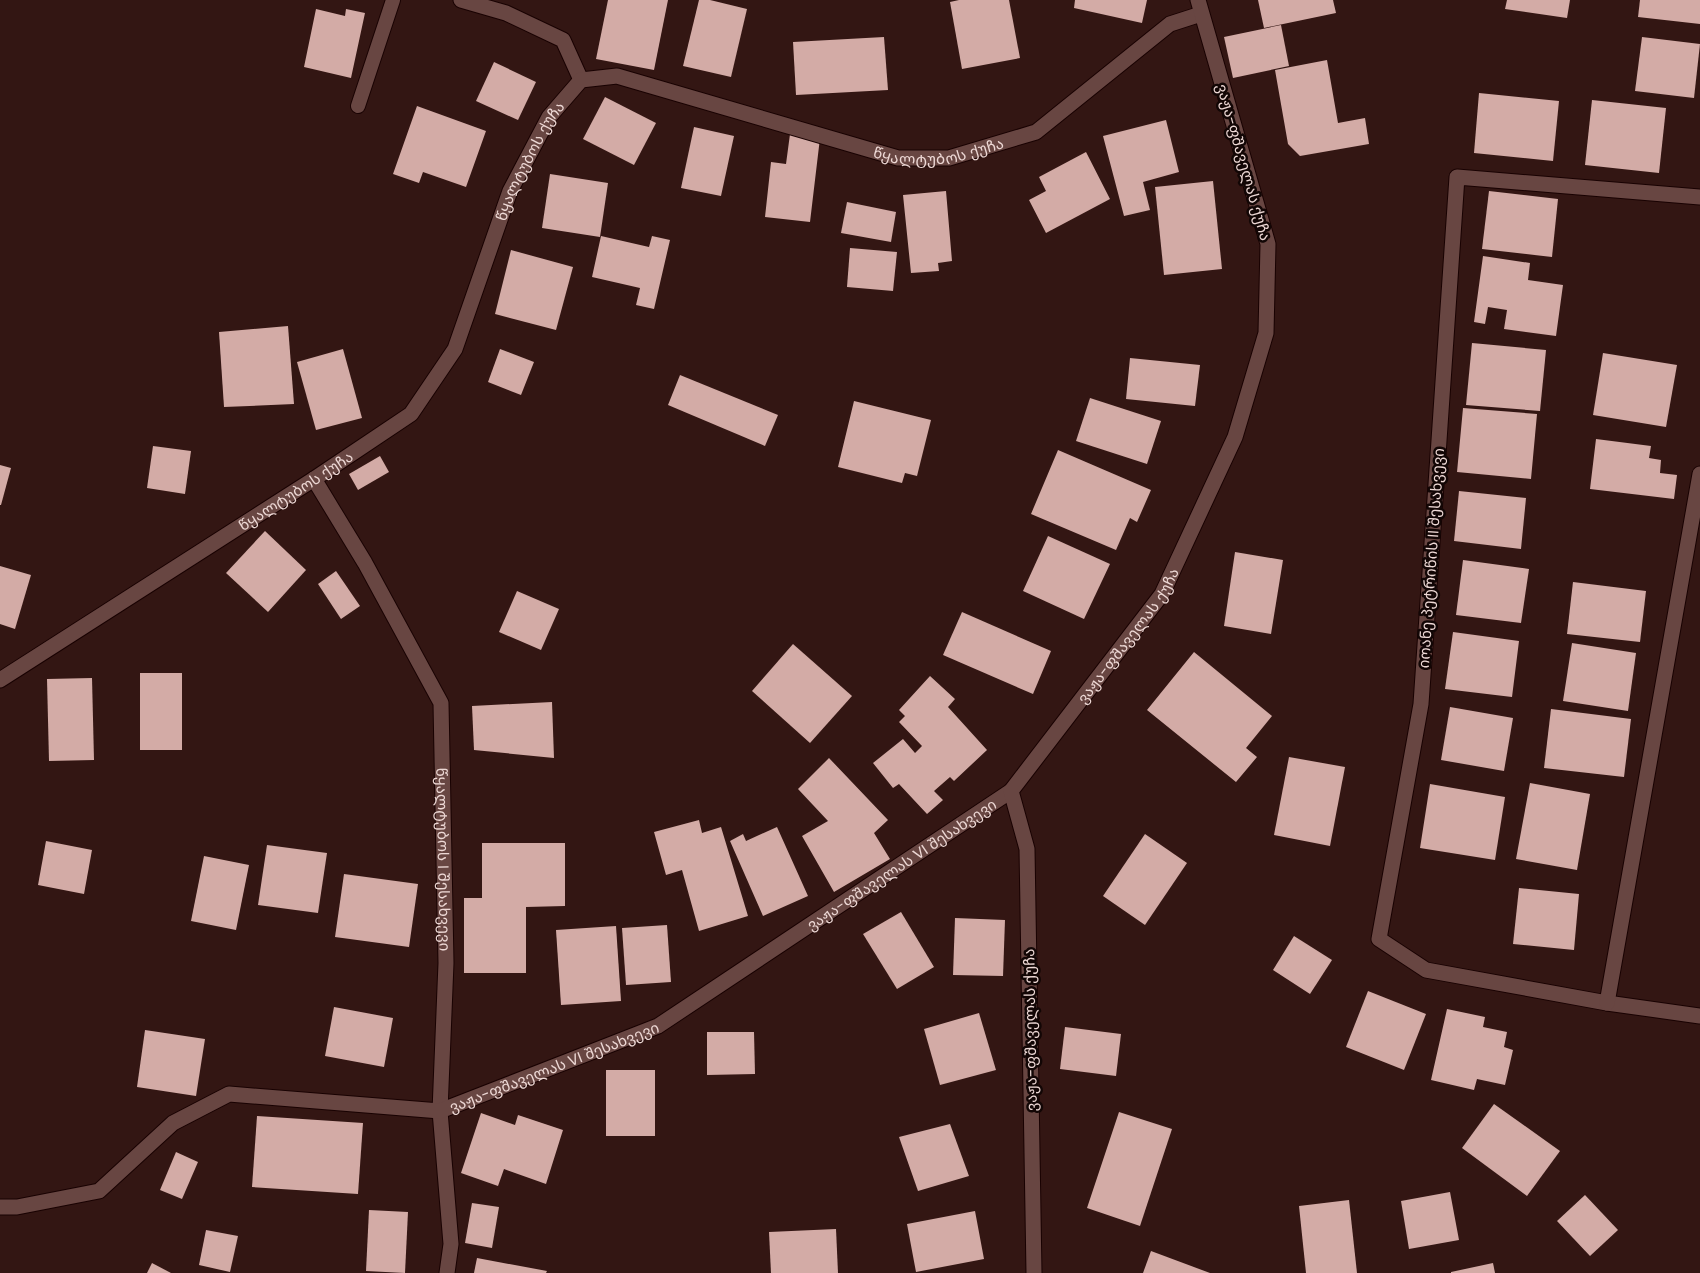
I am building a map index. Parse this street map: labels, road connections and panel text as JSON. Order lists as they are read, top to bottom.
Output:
{
  "streets": {
    "street": [
      "წყალტუბოს ქუჩა",
      "ვაჟა-ფშაველას ქუჩა",
      "იოანე პეტრიწის II შესახვევი",
      "წყალტუბოს I შესახვევი",
      "ვაჟა-ფშაველას VI შესახვევი"
    ]
  },
  "crossings": [
    ["წყალტუბოს ქუჩა", "ვაჟა-ფშაველას ქუჩა"],
    ["წყალტუბოს ქუჩა", "წყალტუბოს I შესახვევი"],
    ["ვაჟა-ფშაველას ქუჩა", "ვაჟა-ფშაველას VI შესახვევი"],
    ["წყალტუბოს I შესახვევი", "ვაჟა-ფშაველას VI შესახვევი"]
  ]
}
